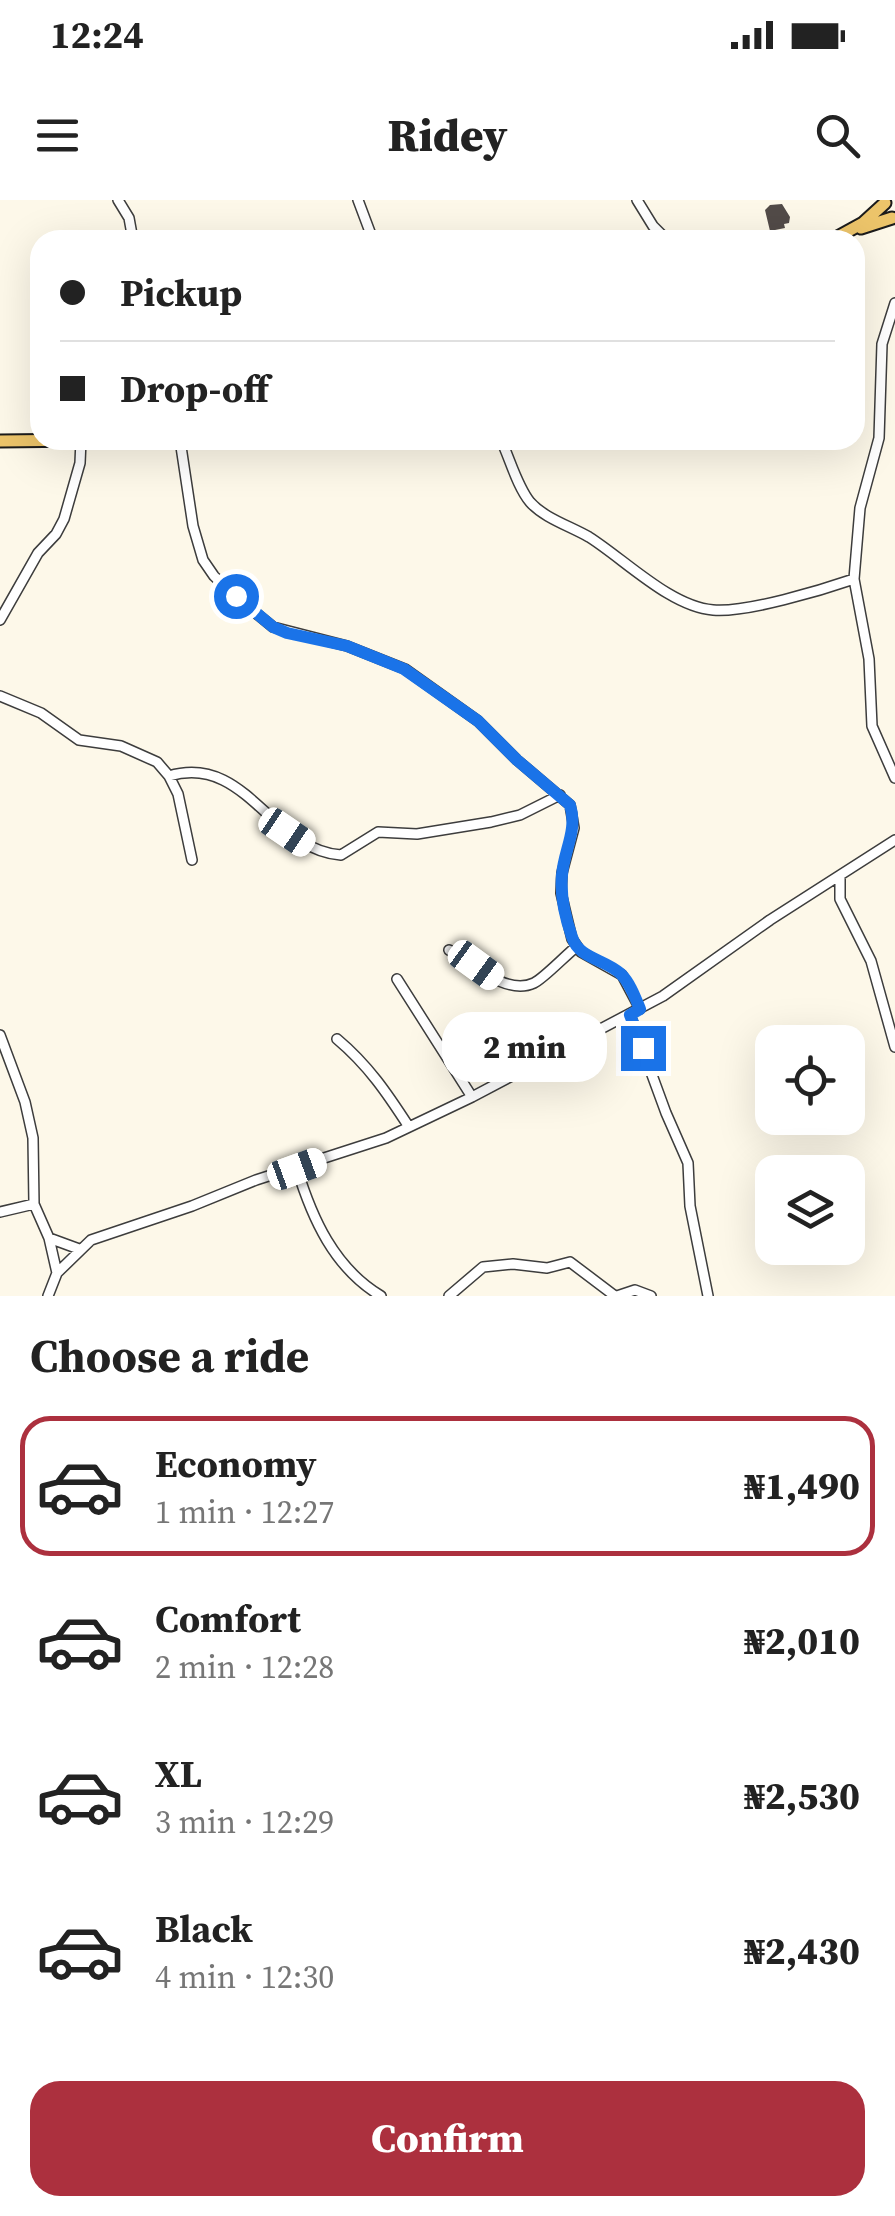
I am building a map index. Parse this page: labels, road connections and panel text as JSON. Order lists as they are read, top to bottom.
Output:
{
  "page": {
    "status": "12:24",
    "header": "Ridey",
    "banner": ["Pickup", "Drop-off"],
    "bubble": "2 min",
    "heading": "Choose a ride",
    "list": [
      {
        "name": "Economy",
        "note": "1 min · 12:27",
        "value": "₦1,490"
      },
      {
        "name": "Comfort",
        "note": "2 min · 12:28",
        "value": "₦2,010"
      },
      {
        "name": "XL",
        "note": "3 min · 12:29",
        "value": "₦2,530"
      },
      {
        "name": "Black",
        "note": "4 min · 12:30",
        "value": "₦2,430"
      }
    ],
    "buttons": "Confirm"
  }
}
